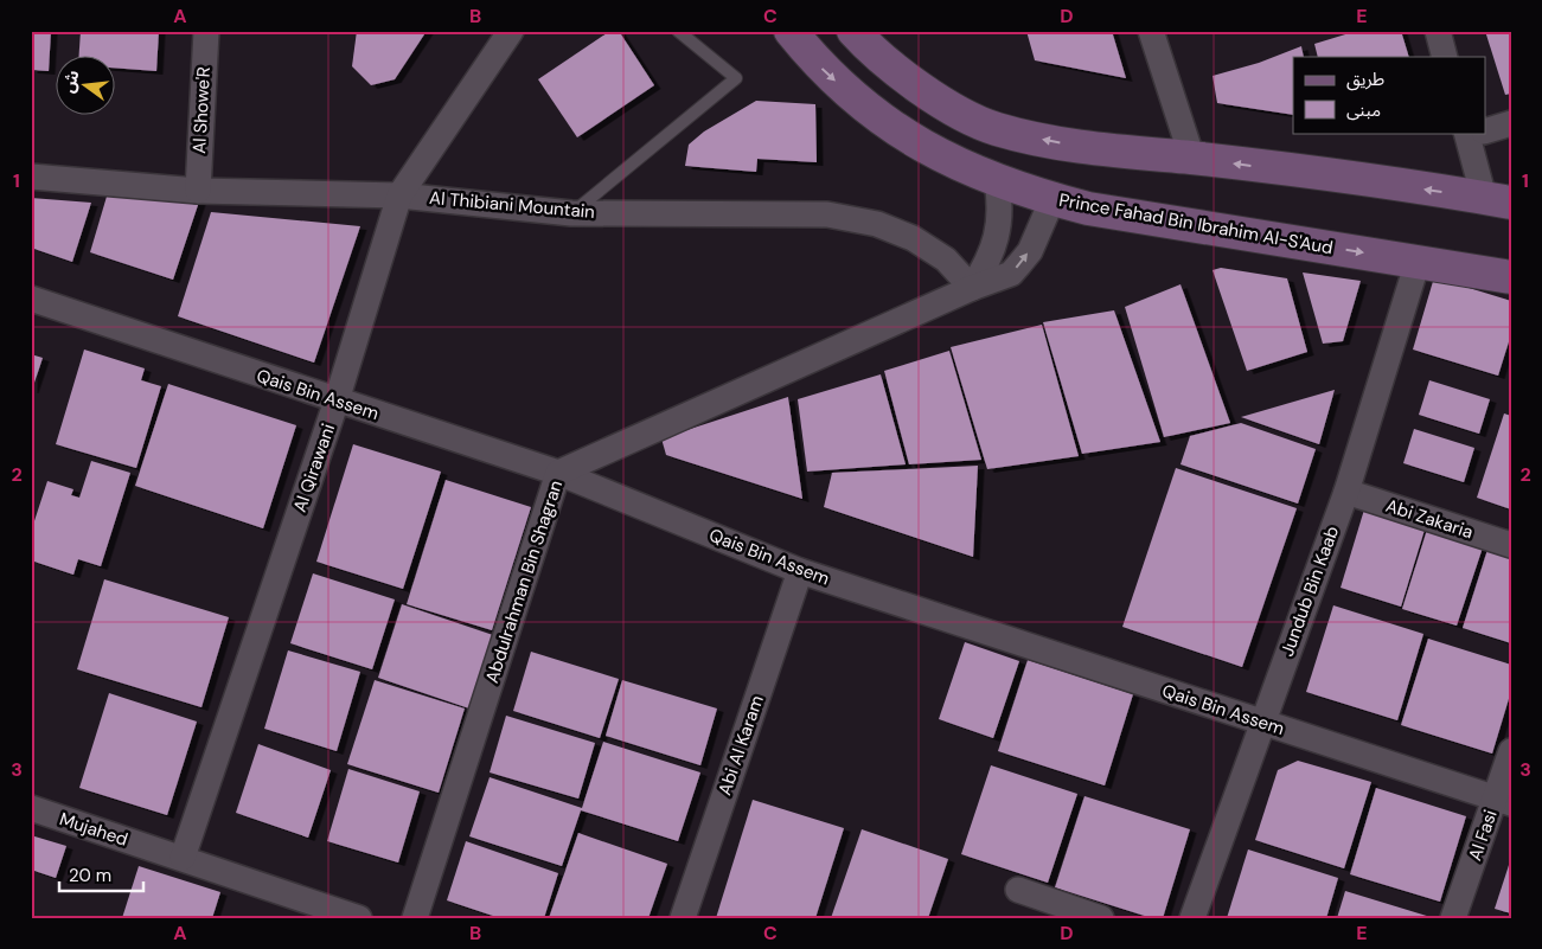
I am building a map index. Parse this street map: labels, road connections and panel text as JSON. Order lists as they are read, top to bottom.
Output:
{
  "streets": {
    "main road": ["Prince Fahad Bin Ibrahim Al-S'Aud"],
    "street": [
      "Al Showe'R",
      "Al Thibiani Mountain",
      "Qais Bin Assem",
      "Al Qirawani",
      "Abi Zakaria",
      "Abdulrahman Bin Shagran",
      "Jundub Bin Kaab",
      "Abi Al Karam",
      "Mujahed",
      "Al Fasi"
    ]
  },
  "crossings": [
    ["Al Showe'R", "Al Thibiani Mountain"],
    ["Al Thibiani Mountain", "Al Qirawani"],
    ["Al Thibiani Mountain", "Abdulrahman Bin Shagran"],
    ["Prince Fahad Bin Ibrahim Al-S'Aud", "Abdulrahman Bin Shagran"],
    ["Prince Fahad Bin Ibrahim Al-S'Aud", "Jundub Bin Kaab"],
    ["Qais Bin Assem", "Al Qirawani"],
    ["Qais Bin Assem", "Abdulrahman Bin Shagran"],
    ["Qais Bin Assem", "Jundub Bin Kaab"],
    ["Qais Bin Assem", "Abi Al Karam"],
    ["Qais Bin Assem", "Al Fasi"],
    ["Al Qirawani", "Mujahed"],
    ["Abi Zakaria", "Jundub Bin Kaab"]
  ],
  "legend": ["طريق", "مبنى"],
  "scale_bar": "20 m",
  "north": "left",
  "grid": {
    "columns": [
      "A",
      "B",
      "C",
      "D",
      "E"
    ],
    "rows": ["1", "2", "3"]
  }
}
